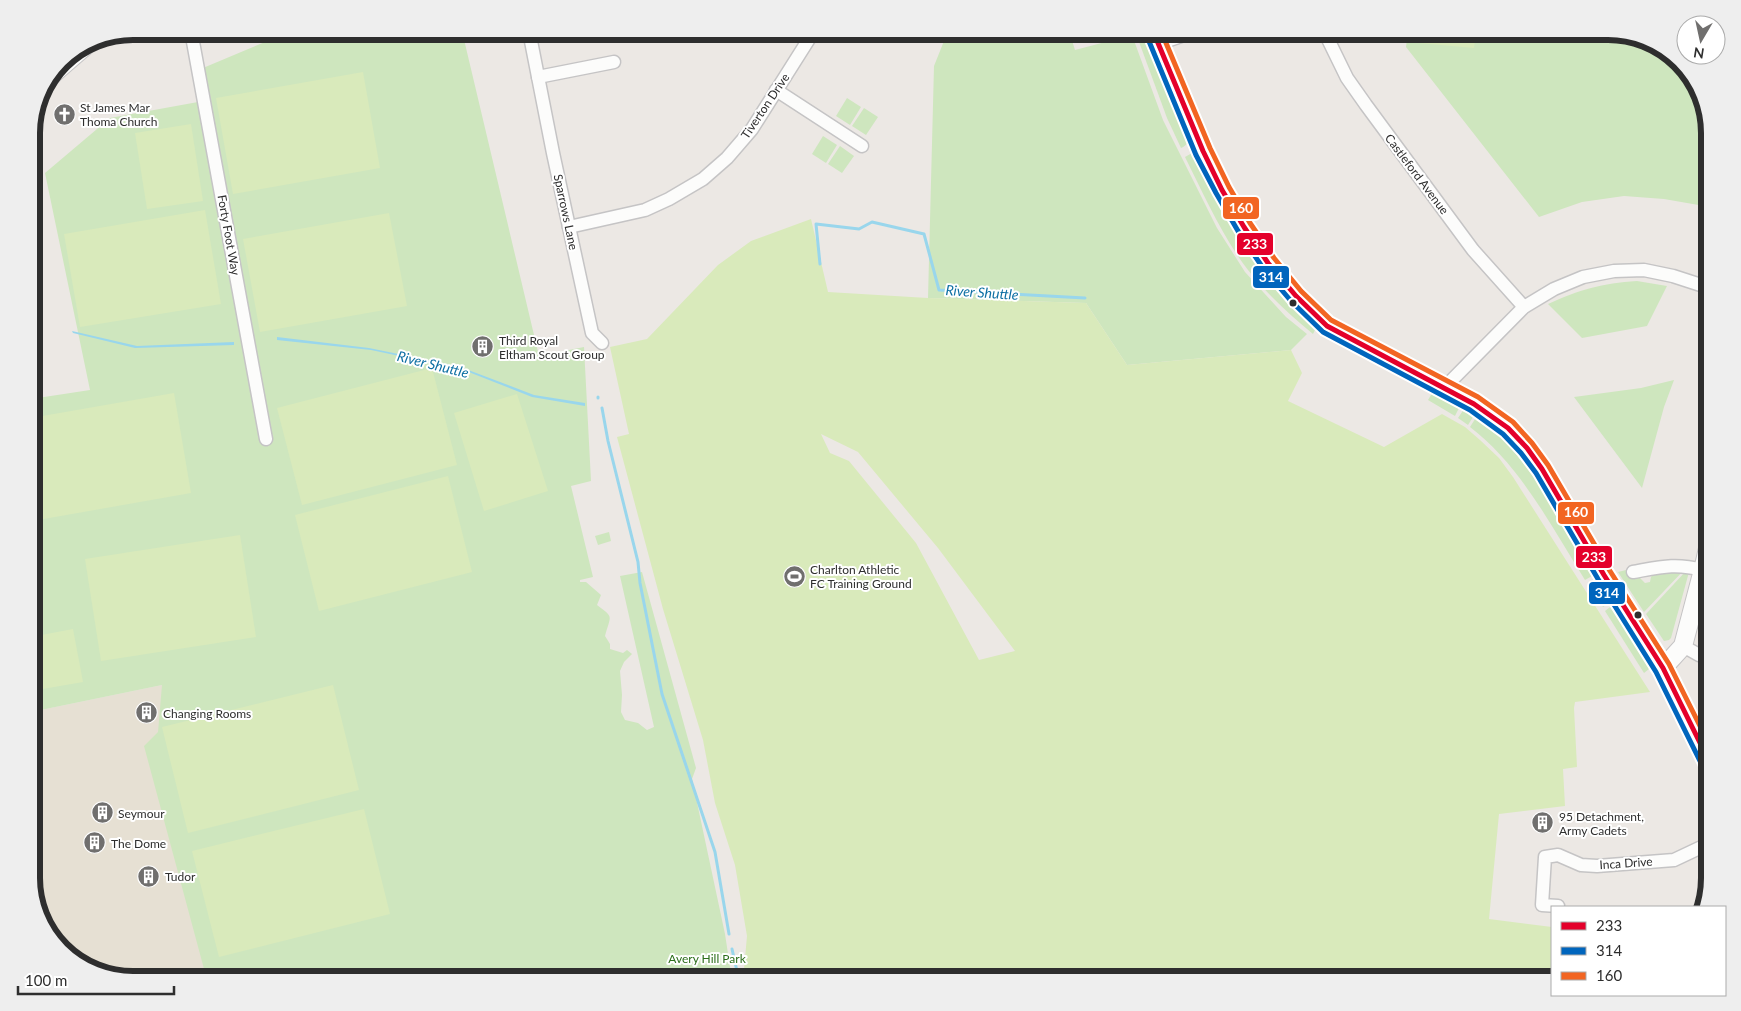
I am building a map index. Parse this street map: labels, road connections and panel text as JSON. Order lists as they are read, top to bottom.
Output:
{
  "streets": {
    "street": [
      "Tiverton Drive",
      "Castleford Avenue",
      "Sparrows Lane",
      "Forty Foot Way",
      "Inca Drive"
    ]
  },
  "crossings": [
    ["Tiverton Drive", "Sparrows Lane"]
  ],
  "water": ["River Shuttle"],
  "parks": ["Avery Hill Park"],
  "places": {
    "church": ["St James Mar Thoma Church"],
    "building": [
      "Third Royal Eltham Scout Group",
      "Changing Rooms",
      "Seymour",
      "95 Detachment, Army Cadets",
      "The Dome",
      "Tudor"
    ],
    "sports": ["Charlton Athletic FC Training Ground"]
  },
  "lines": ["transit line 233", "transit line 314", "transit line 160"],
  "legend": ["233", "314", "160"],
  "scale_bar": "100 m",
  "north": "bottom"
}
